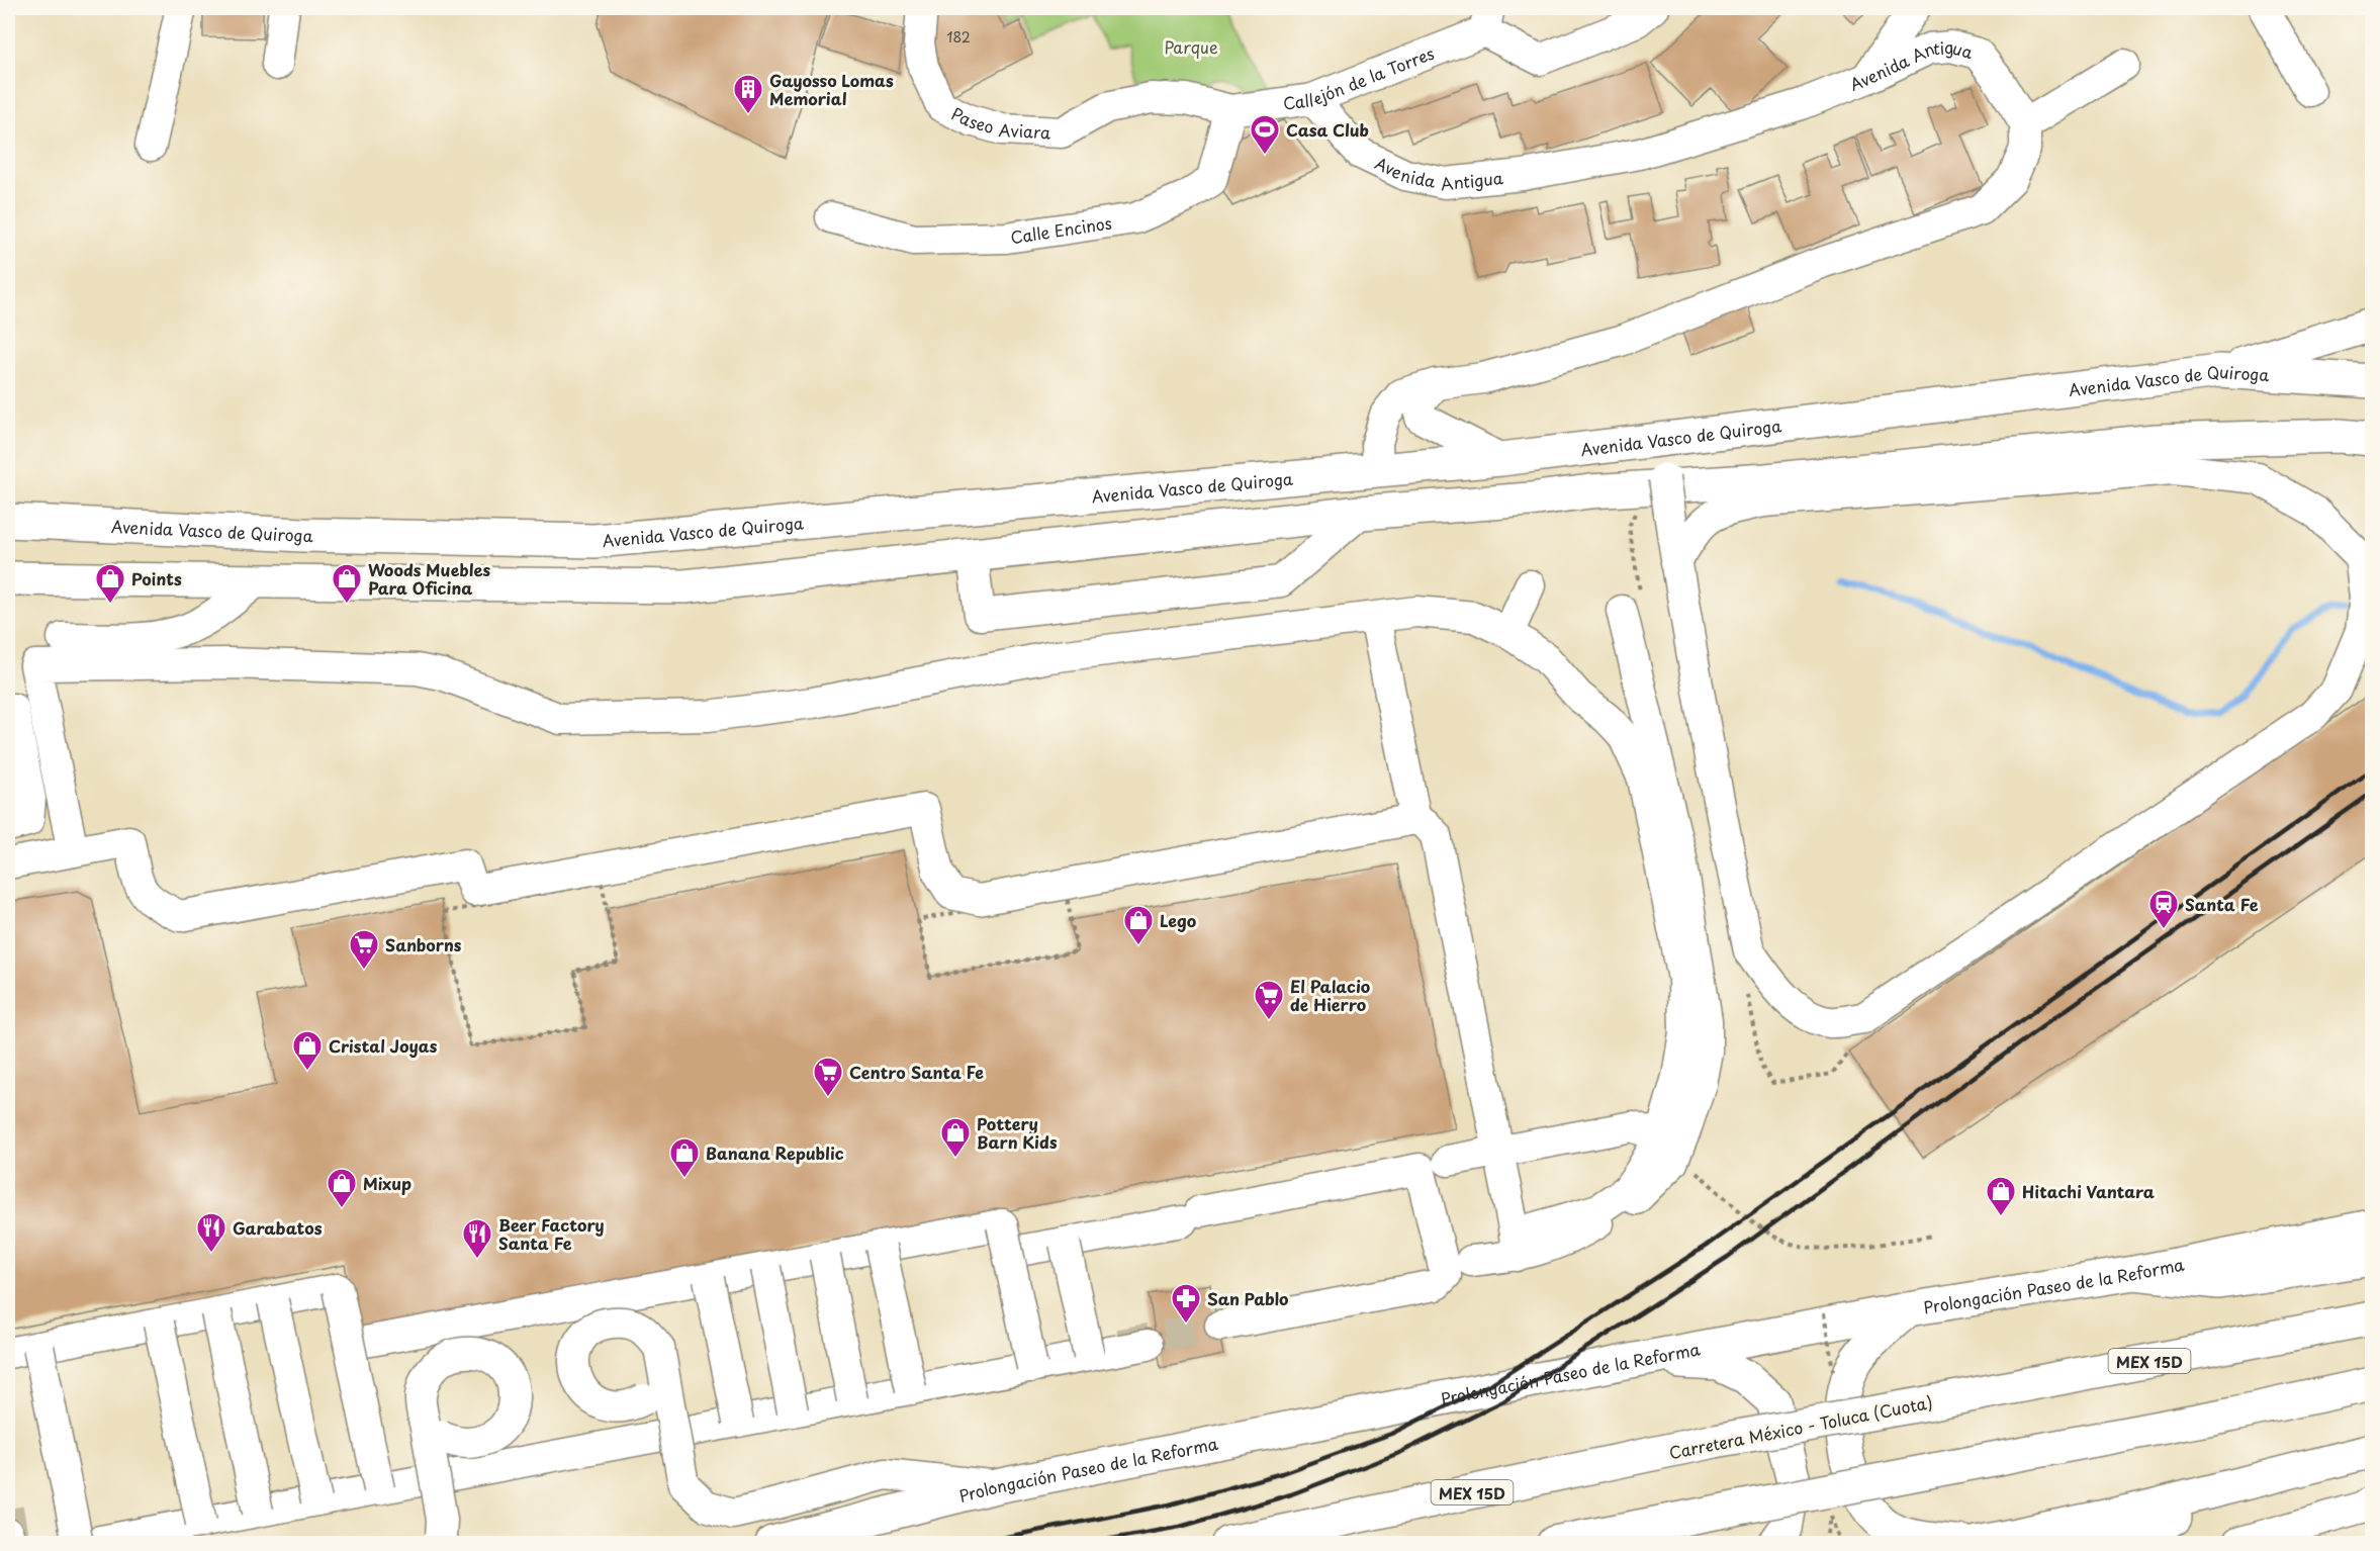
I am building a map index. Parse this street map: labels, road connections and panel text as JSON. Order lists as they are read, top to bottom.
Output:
{
  "streets": {
    "main road": [
      "Avenida Vasco de Quiroga",
      "Prolongación Paseo de la Reforma",
      "MEX 15D",
      "Carretera México - Toluca (Cuota)"
    ],
    "street": [
      "Avenida Antigua",
      "Callejón de la Torres",
      "Paseo Aviara",
      "Calle Encinos"
    ]
  },
  "crossings": [
    ["Avenida Antigua", "Callejón de la Torres"],
    ["Callejón de la Torres", "Paseo Aviara"],
    ["Callejón de la Torres", "Calle Encinos"],
    ["Paseo Aviara", "Calle Encinos"]
  ],
  "parks": ["Parque"],
  "places": {
    "building": ["Gayosso Lomas Memorial"],
    "sports": ["Casa Club"],
    "shop": [
      "Points",
      "Woods Muebles Para Oficina",
      "Lego",
      "Cristal Joyas",
      "Pottery Barn Kids",
      "Banana Republic",
      "Mixup",
      "Hitachi Vantara"
    ],
    "station": ["Santa Fe"],
    "supermarket": ["Sanborns", "El Palacio de Hierro", "Centro Santa Fe"],
    "restaurant": ["Garabatos", "Beer Factory Santa Fe"],
    "pharmacy": ["San Pablo"]
  },
  "house_numbers": ["182"]
}
